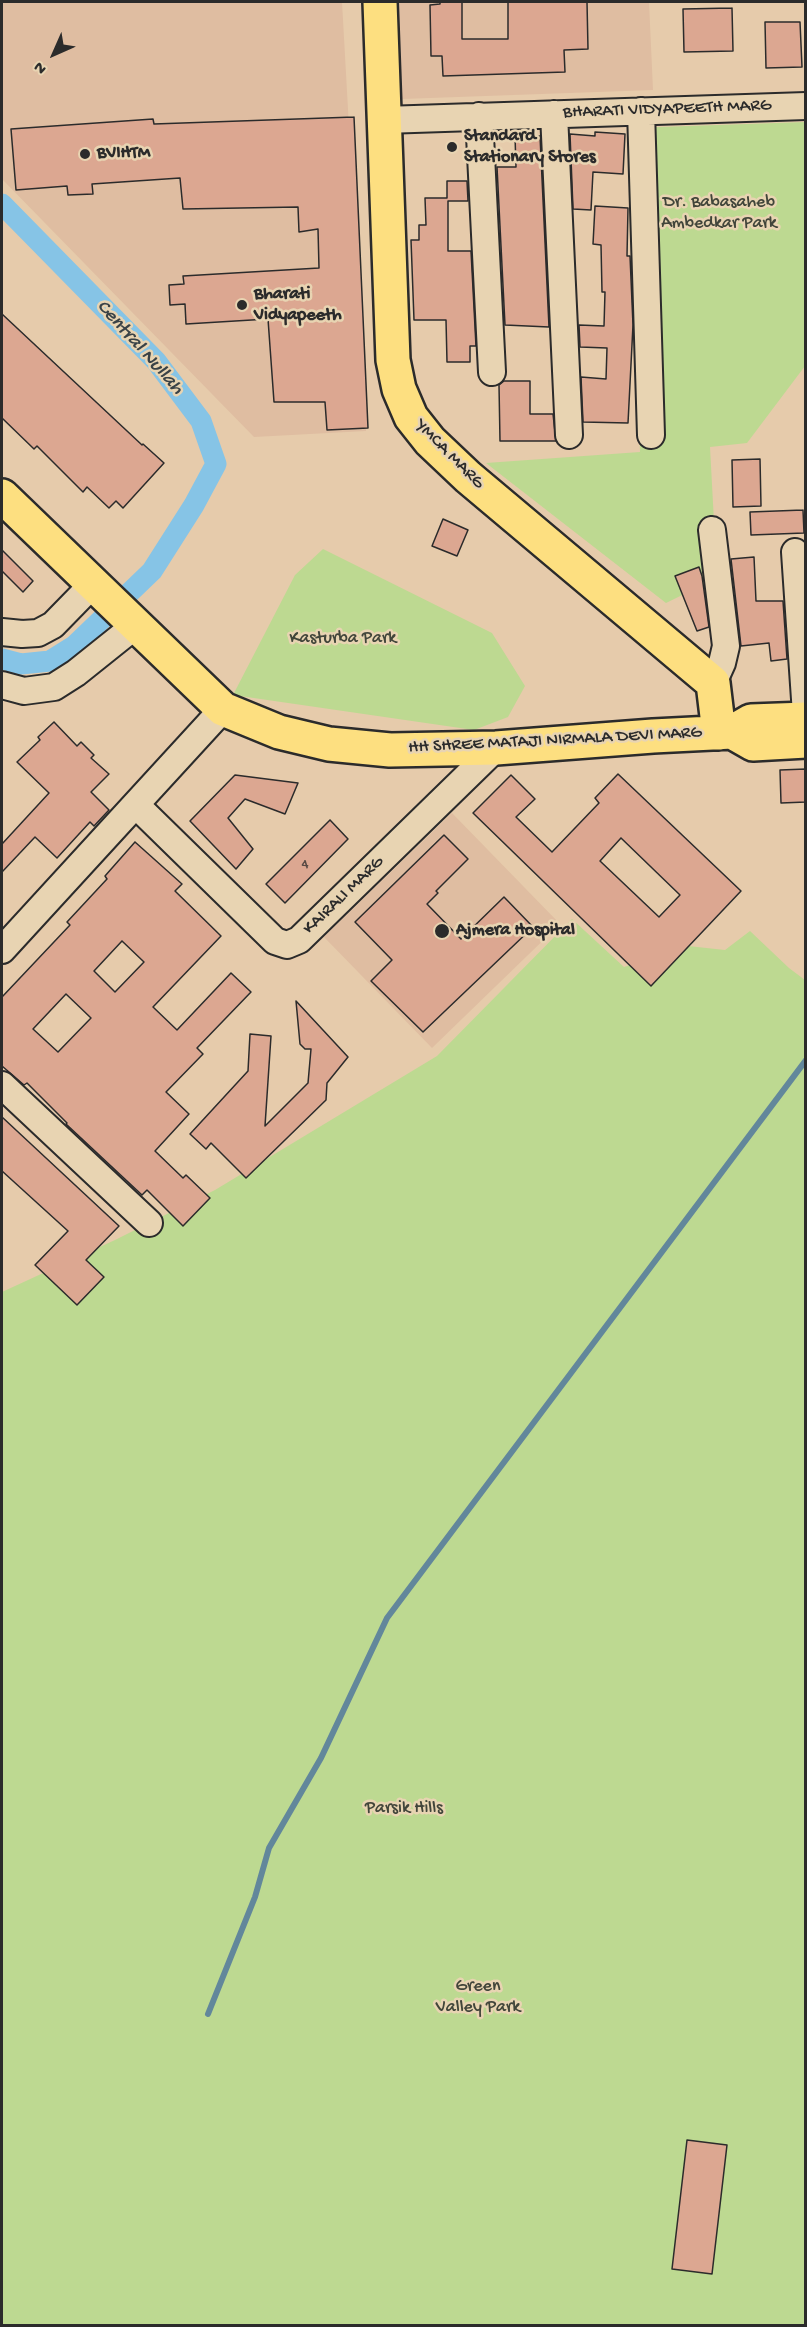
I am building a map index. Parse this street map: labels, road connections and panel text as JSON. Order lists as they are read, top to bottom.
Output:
{
  "streets": {
    "main road": ["YMCA MARG", "HH SHREE MATAJI NIRMALA DEVI MARG"],
    "street": ["BHARATI VIDYAPEETH MARG", "KAIRALI MARG"]
  },
  "crossings": [
    ["BHARATI VIDYAPEETH MARG", "YMCA MARG"],
    ["HH SHREE MATAJI NIRMALA DEVI MARG", "KAIRALI MARG"]
  ],
  "water": ["Central Nullah"],
  "parks": [
    "Dr. Babasaheb Ambedkar Park",
    "Kasturba Park",
    "Parsik Hills",
    "Green Valley Park"
  ],
  "places": [
    "Standard Stationary Stores",
    "BVIHTM",
    "Bharati Vidyapeeth",
    "Ajmera Hospital"
  ],
  "house_numbers": ["4"],
  "north": "bottom left"
}
